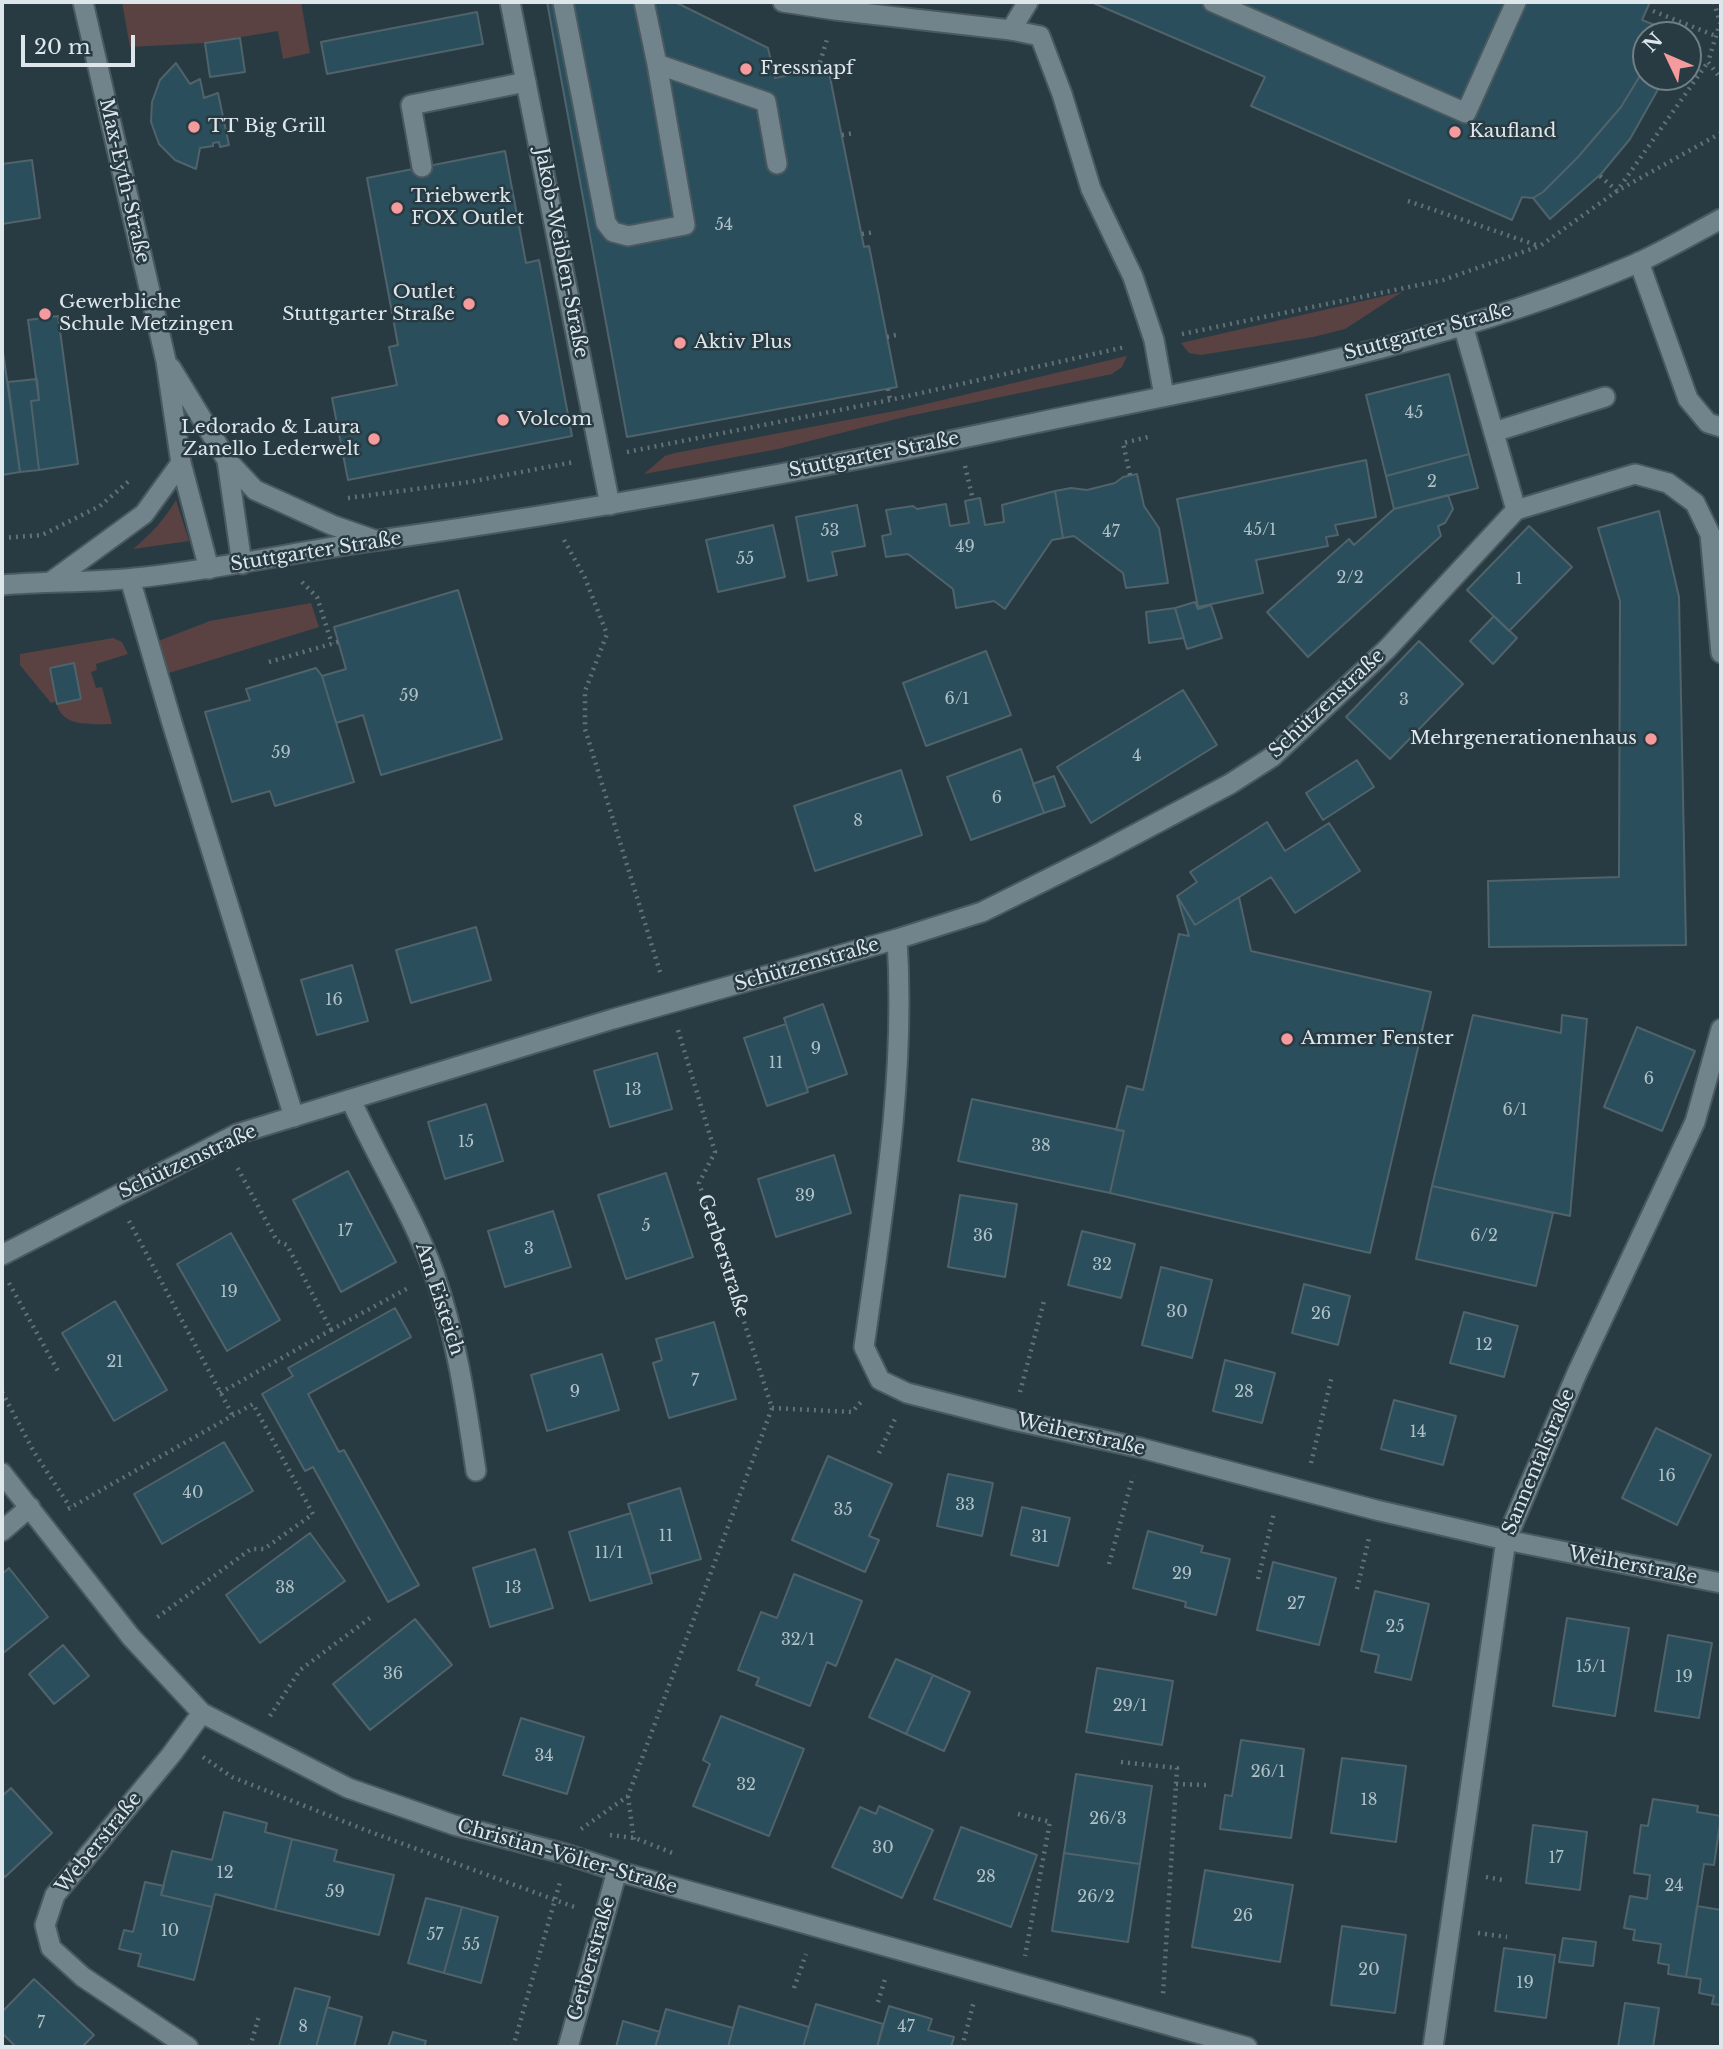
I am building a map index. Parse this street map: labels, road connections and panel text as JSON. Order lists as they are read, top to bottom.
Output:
{
  "streets": {
    "street": [
      "Max-Eyth-Straße",
      "Jakob-Weiblen-Straße",
      "Stuttgarter Straße",
      "Schützenstraße",
      "Gerberstraße",
      "Am Eisteich",
      "Weiherstraße",
      "Sannentalstraße",
      "Weberstraße",
      "Christian-Völter-Straße"
    ]
  },
  "crossings": [
    ["Max-Eyth-Straße", "Stuttgarter Straße"],
    ["Jakob-Weiblen-Straße", "Stuttgarter Straße"],
    ["Stuttgarter Straße", "Gerberstraße"],
    ["Schützenstraße", "Gerberstraße"],
    ["Schützenstraße", "Am Eisteich"],
    ["Gerberstraße", "Christian-Völter-Straße"],
    ["Weiherstraße", "Sannentalstraße"],
    ["Weberstraße", "Christian-Völter-Straße"]
  ],
  "places": [
    "Fressnapf",
    "TT Big Grill",
    "Kaufland",
    "Triebwerk FOX Outlet",
    "Outlet Stuttgarter Straße",
    "Gewerbliche Schule Metzingen",
    "Aktiv Plus",
    "Volcom",
    "Ledorado & Laura Zanello Lederwelt",
    "Mehrgenerationenhaus",
    "Ammer Fenster"
  ],
  "house_numbers": [
    "54",
    "45",
    "2",
    "45/1",
    "53",
    "47",
    "49",
    "55",
    "2/2",
    "1",
    "59",
    "6/1",
    "3",
    "59",
    "4",
    "6",
    "8",
    "16",
    "9",
    "11",
    "6",
    "13",
    "6/1",
    "15",
    "38",
    "39",
    "5",
    "17",
    "36",
    "6/2",
    "3",
    "32",
    "19",
    "30",
    "26",
    "12",
    "21",
    "7",
    "9",
    "28",
    "14",
    "16",
    "40",
    "33",
    "35",
    "11",
    "31",
    "11/1",
    "29",
    "38",
    "13",
    "27",
    "25",
    "32/1",
    "15/1",
    "36",
    "19",
    "29/1",
    "34",
    "26/1",
    "32",
    "18",
    "26/3",
    "30",
    "17",
    "12",
    "28",
    "24",
    "59",
    "26/2",
    "26",
    "10",
    "57",
    "55",
    "20",
    "19",
    "7",
    "8",
    "47"
  ],
  "scale_bar": "20 m",
  "north": "top left"
}
